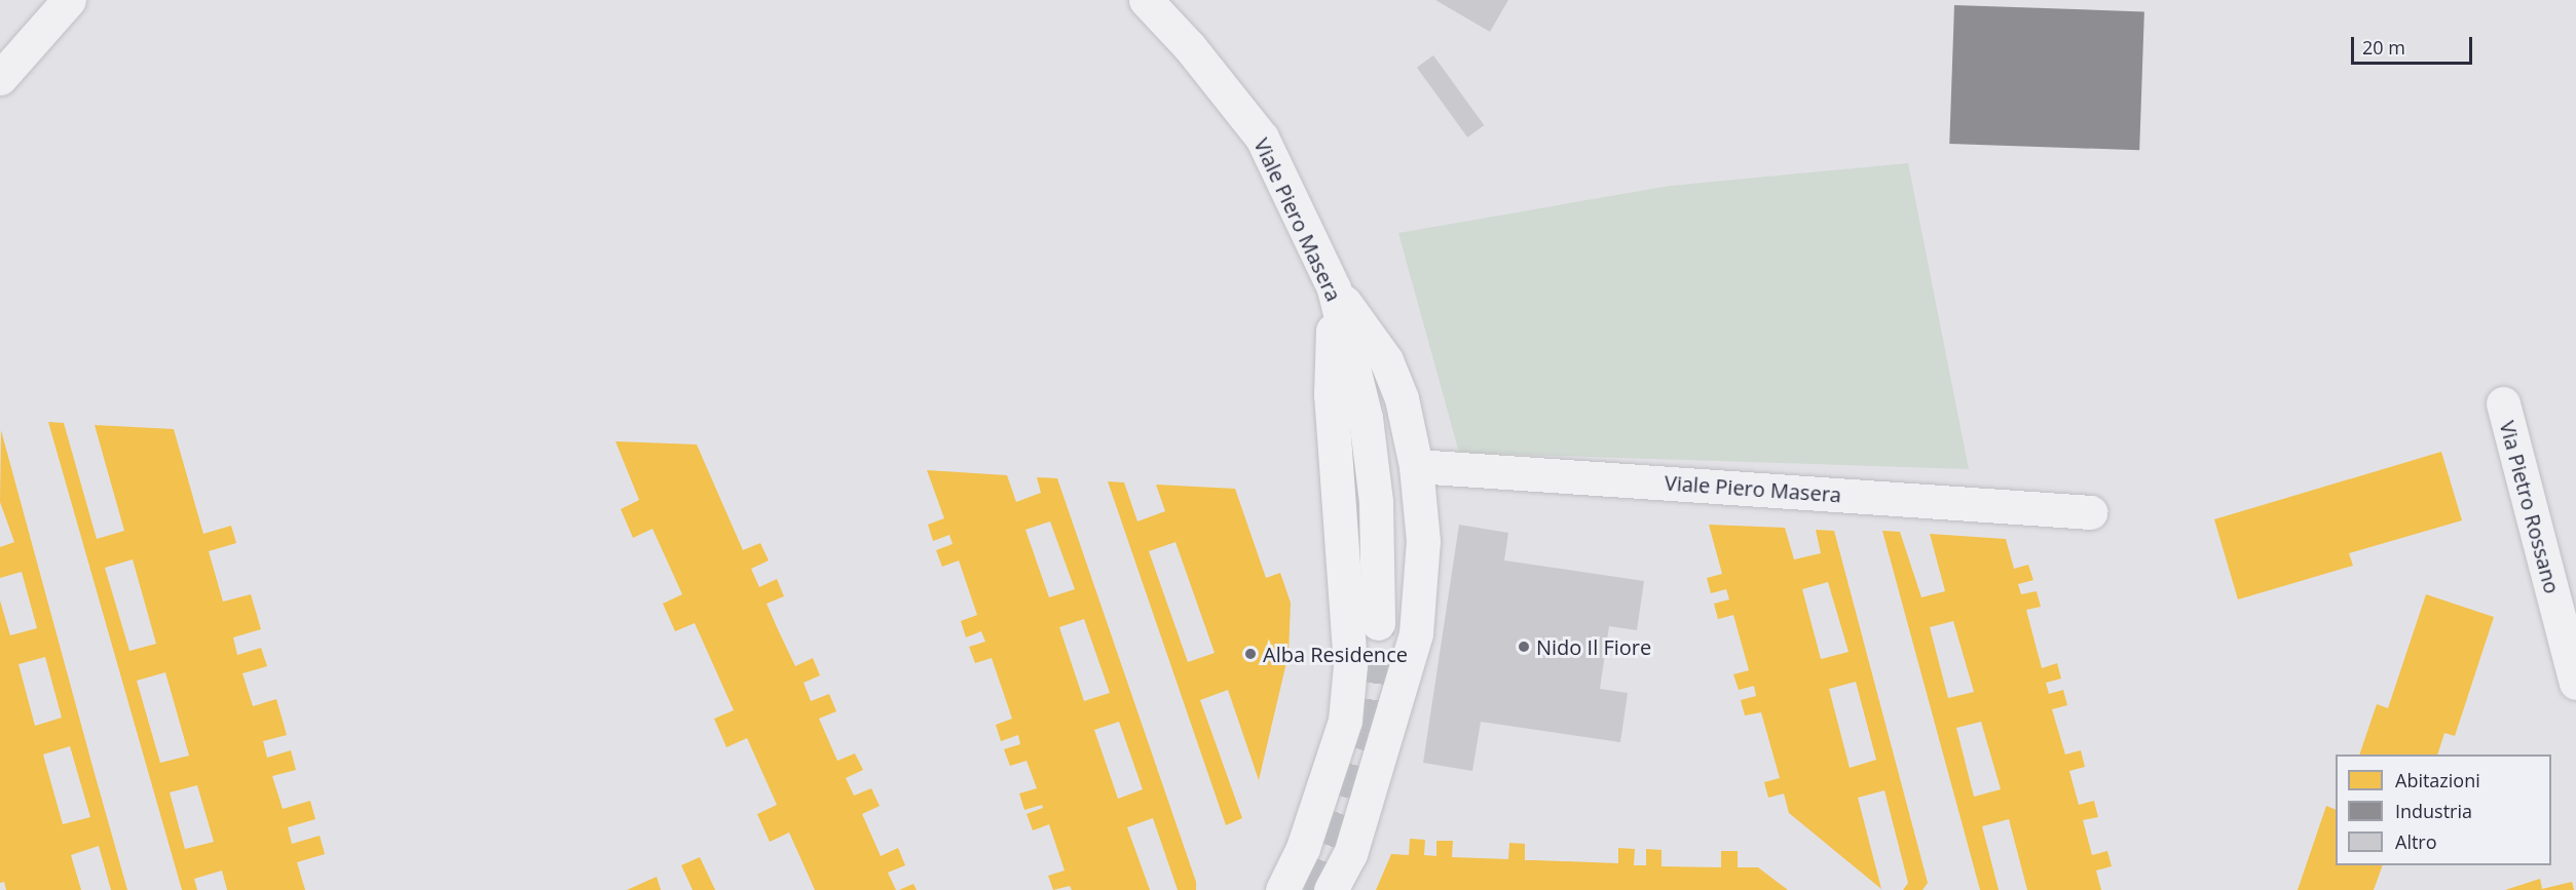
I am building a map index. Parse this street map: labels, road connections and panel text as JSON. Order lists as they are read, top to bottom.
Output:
{
  "streets": {
    "street": ["Viale Piero Masera", "Via Pietro Rossano"]
  },
  "places": ["Nido Il Fiore", "Alba Residence"],
  "legend": ["Abitazioni", "Industria", "Altro"],
  "scale_bar": "20 m"
}
